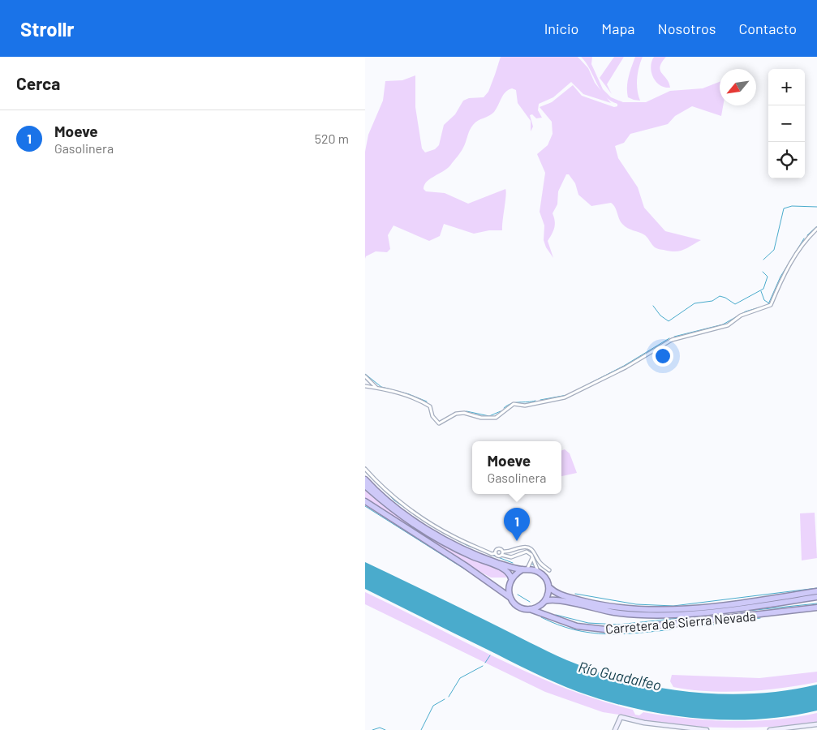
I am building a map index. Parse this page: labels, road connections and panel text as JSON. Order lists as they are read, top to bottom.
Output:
{
  "streets": {
    "highway": ["Carretera de Sierra Nevada"]
  },
  "water": ["Río Guadalfeo"],
  "north": "bottom left",
  "page": {
    "header": "Strollr",
    "nav": [
      "Inicio",
      "Mapa",
      "Nosotros",
      "Contacto"
    ],
    "heading": "Cerca",
    "map_buttons": ["+", "−"],
    "list": [
      {
        "mark": "1",
        "name": "Moeve",
        "note": "Gasolinera",
        "value": "520 m"
      }
    ],
    "popup": ["Moeve", "Gasolinera"],
    "pins": "1"
  }
}
